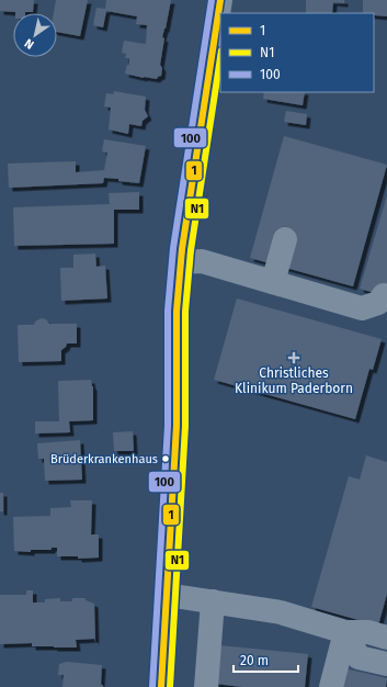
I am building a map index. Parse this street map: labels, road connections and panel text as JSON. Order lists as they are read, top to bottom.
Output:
{
  "places": {
    "health": ["Christliches Klinikum Paderborn"],
    "other": ["Brüderkrankenhaus"]
  },
  "lines": ["transit line 1", "transit line 100", "transit line N1"],
  "legend": ["1", "N1", "100"],
  "scale_bar": "20 m",
  "north": "bottom left"
}
